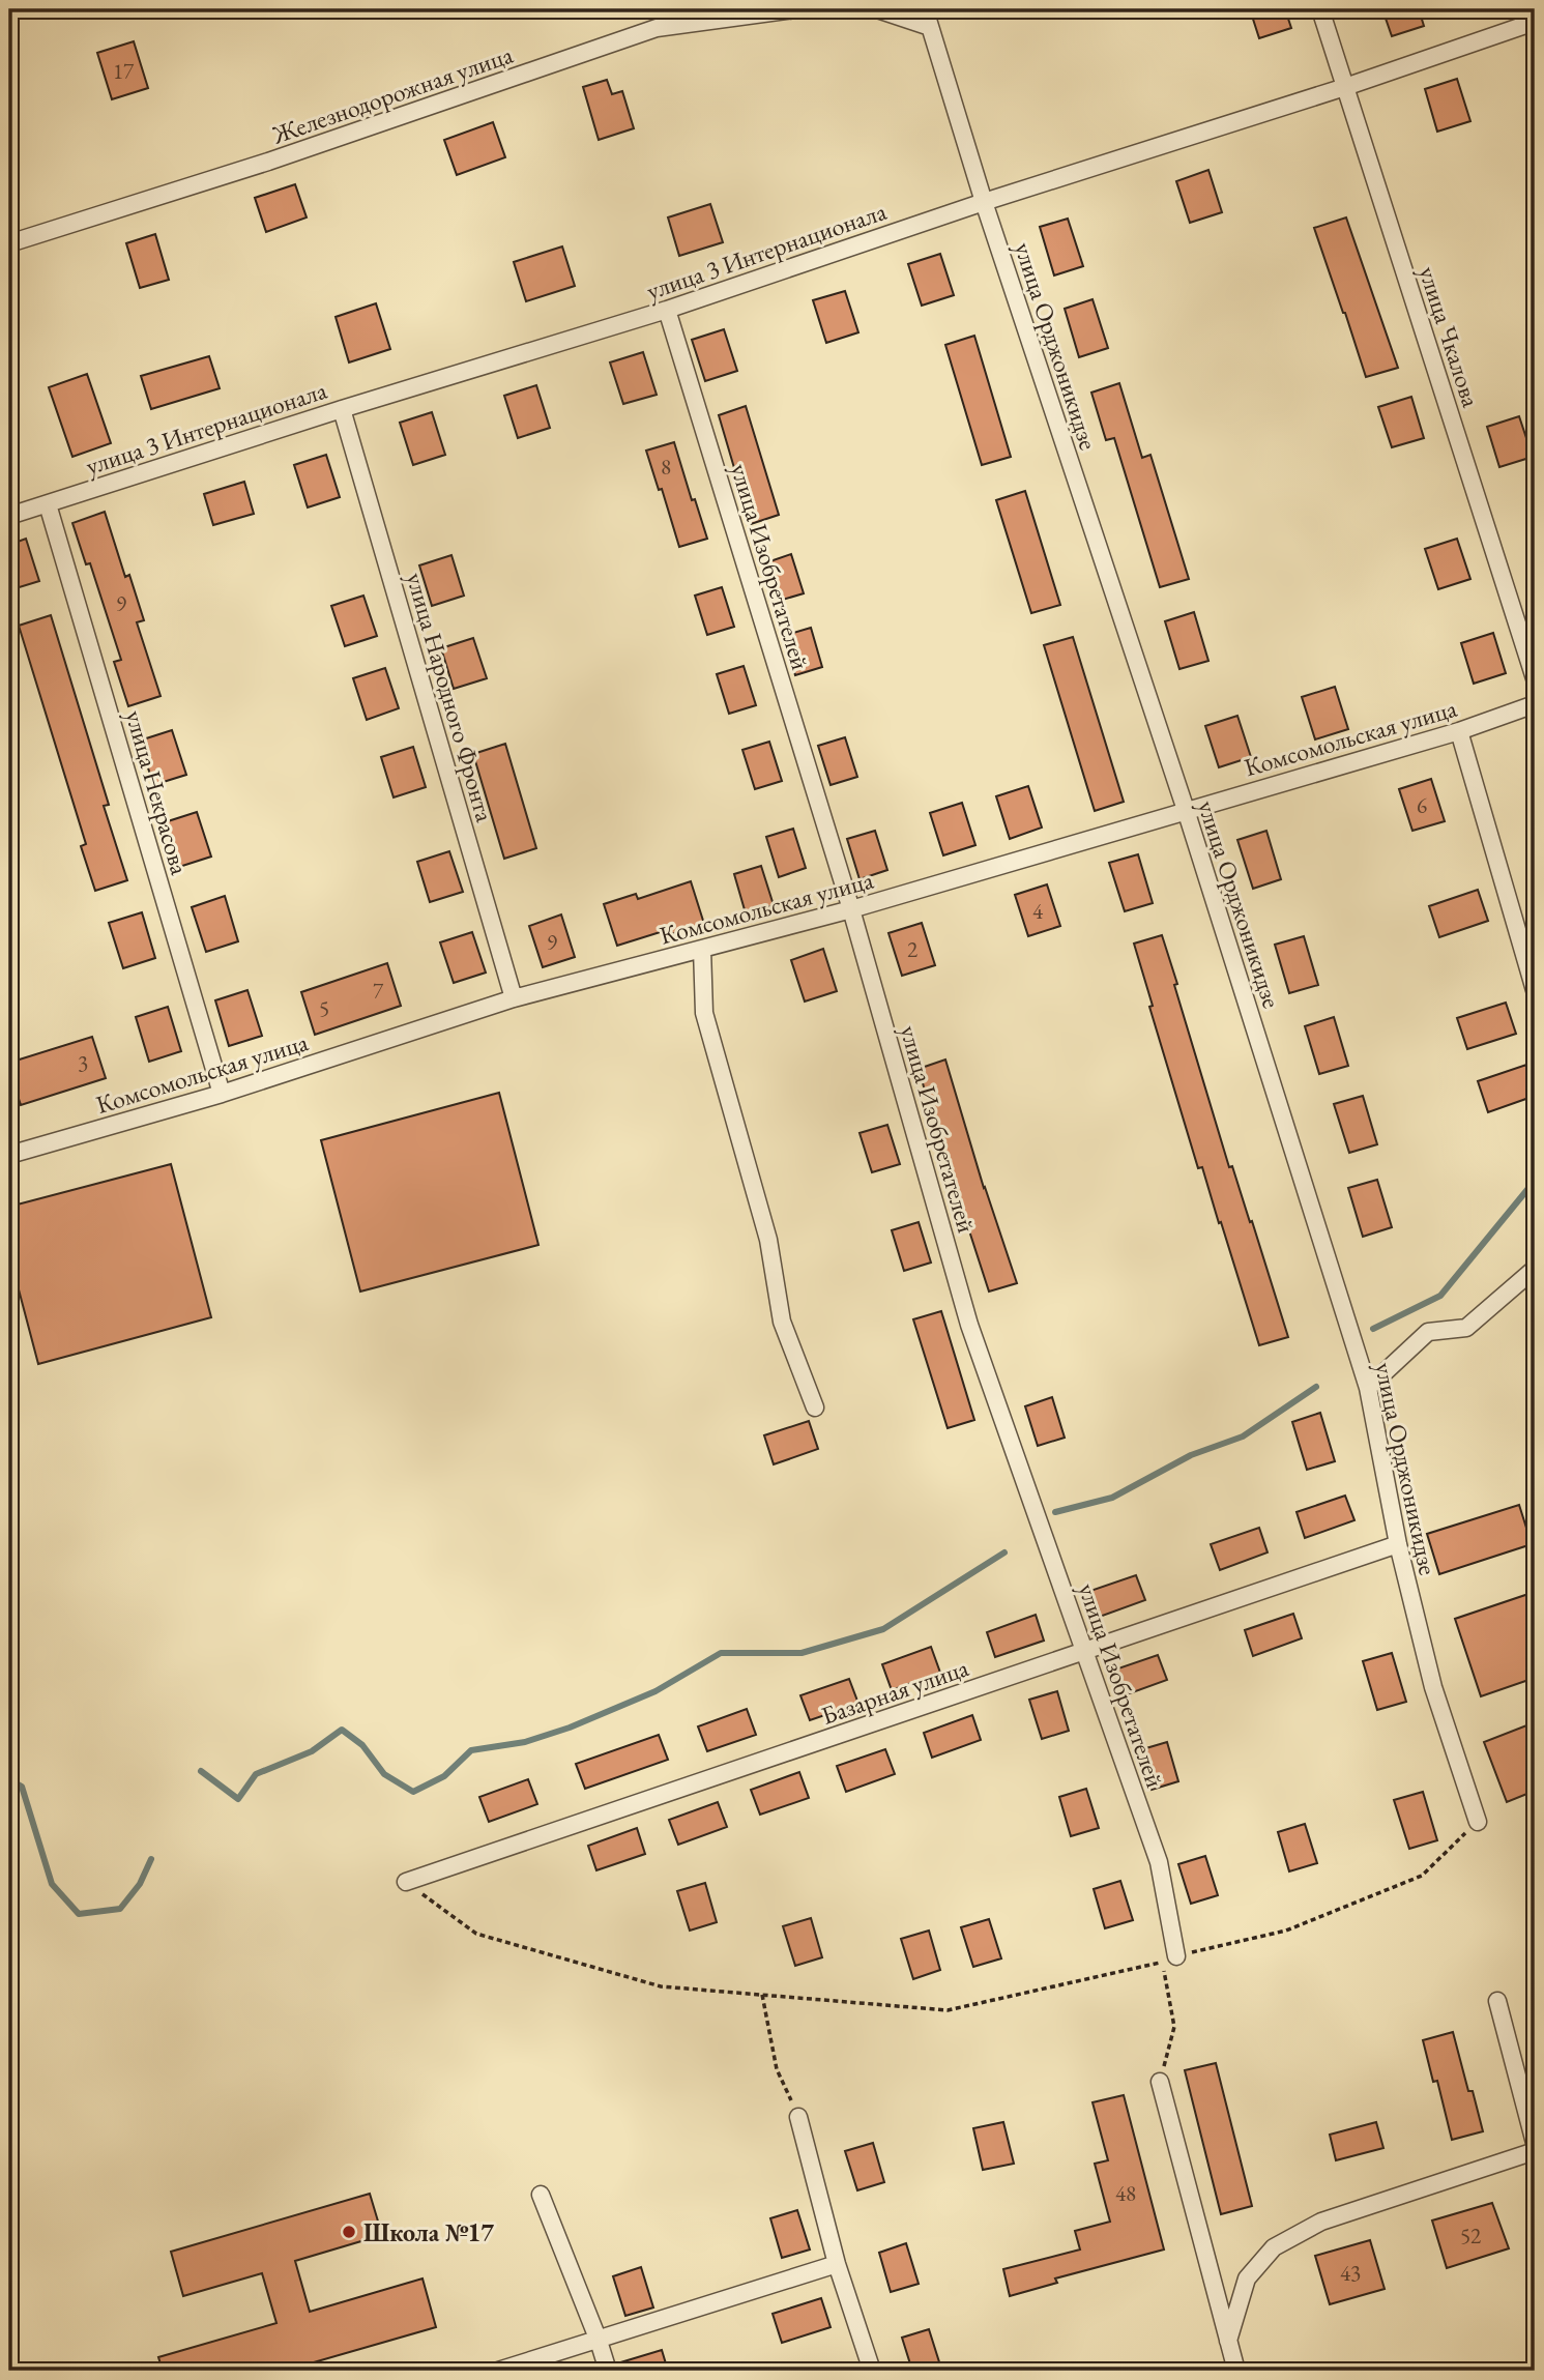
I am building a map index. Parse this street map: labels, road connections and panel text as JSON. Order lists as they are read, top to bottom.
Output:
{
  "streets": {
    "street": [
      "Железнодорожная улица",
      "улица 3 Интернационала",
      "улица Чкалова",
      "улица Орджоникидзе",
      "улица Изобретателей",
      "улица Народного Фронта",
      "Комсомольская улица",
      "улица Некрасова",
      "Базарная улица"
    ]
  },
  "crossings": [
    ["улица 3 Интернационала", "улица Чкалова"],
    ["улица 3 Интернационала", "улица Орджоникидзе"],
    ["улица 3 Интернационала", "улица Изобретателей"],
    ["улица 3 Интернационала", "улица Народного Фронта"],
    ["улица 3 Интернационала", "улица Некрасова"],
    ["улица Орджоникидзе", "Комсомольская улица"],
    ["улица Орджоникидзе", "Базарная улица"],
    ["улица Изобретателей", "Комсомольская улица"],
    ["улица Изобретателей", "Базарная улица"],
    ["улица Народного Фронта", "Комсомольская улица"],
    ["Комсомольская улица", "улица Некрасова"]
  ],
  "places": ["Школа №17"],
  "house_numbers": [
    "17",
    "8",
    "9",
    "6",
    "4",
    "9",
    "2",
    "7",
    "5",
    "3",
    "48",
    "52",
    "43"
  ]
}
